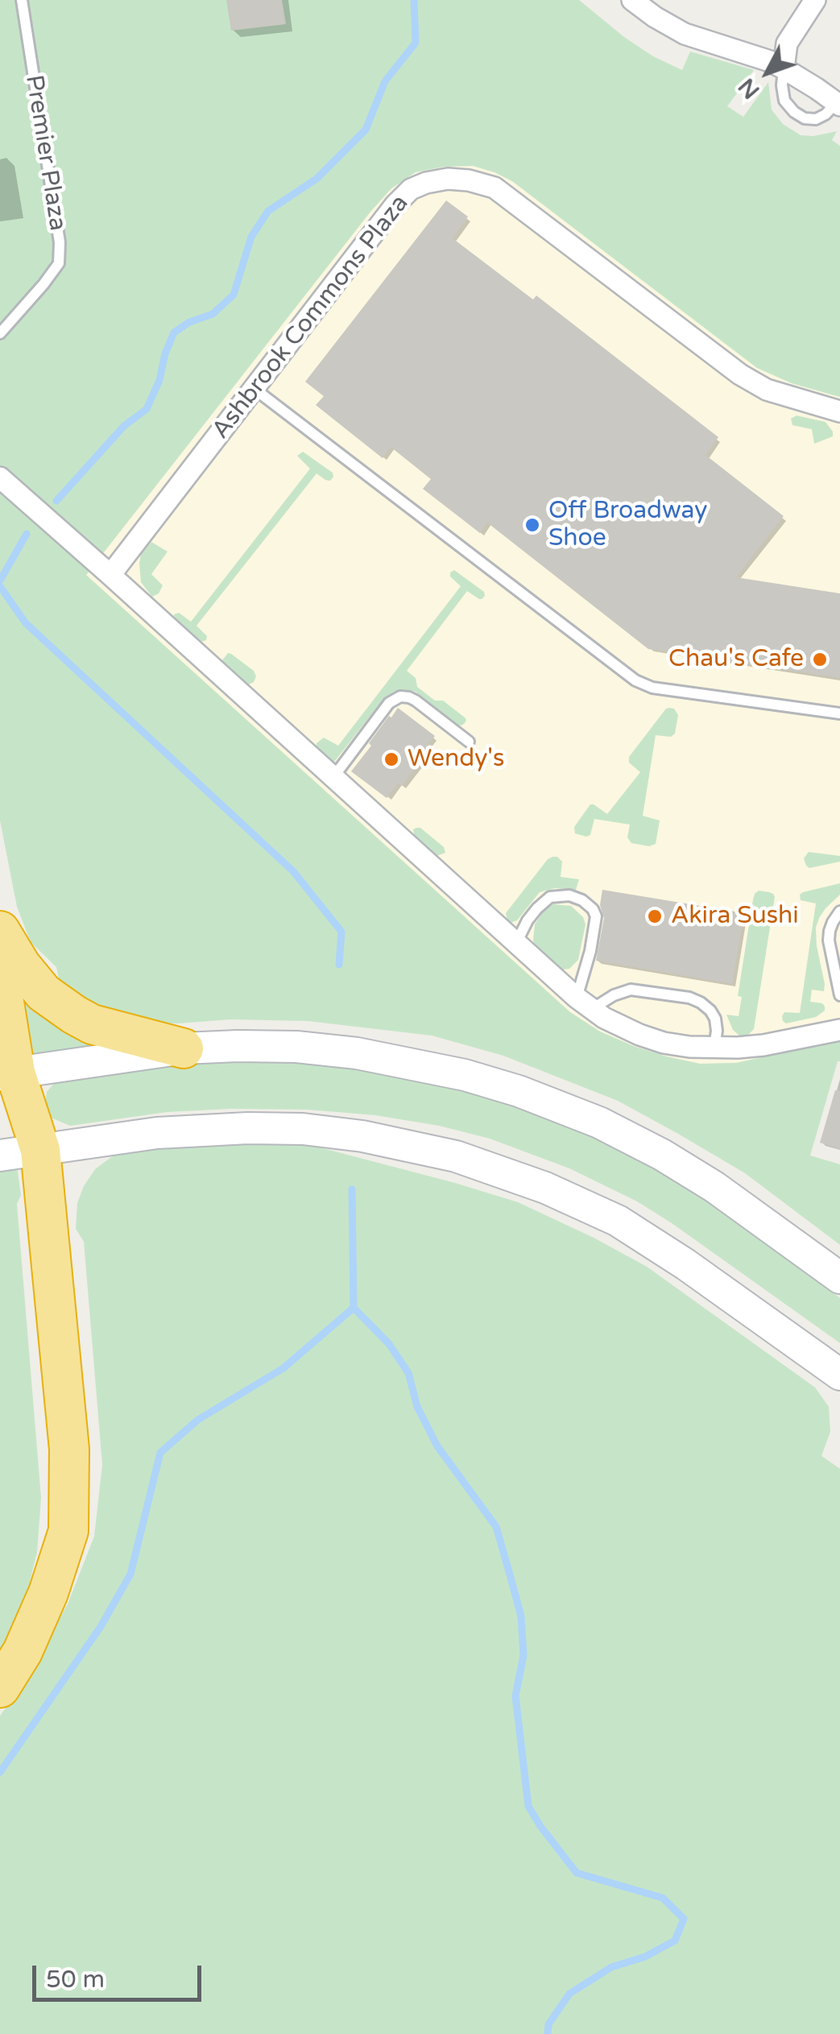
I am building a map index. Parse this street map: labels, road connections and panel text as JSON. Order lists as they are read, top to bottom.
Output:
{
  "streets": {
    "street": ["Ashbrook Commons Plaza"],
    "lane": ["Premier Plaza"]
  },
  "places": [
    "Off Broadway Shoe",
    "Chau's Cafe",
    "Wendy's",
    "Akira Sushi"
  ],
  "scale_bar": "50 m",
  "north": "bottom left"
}
